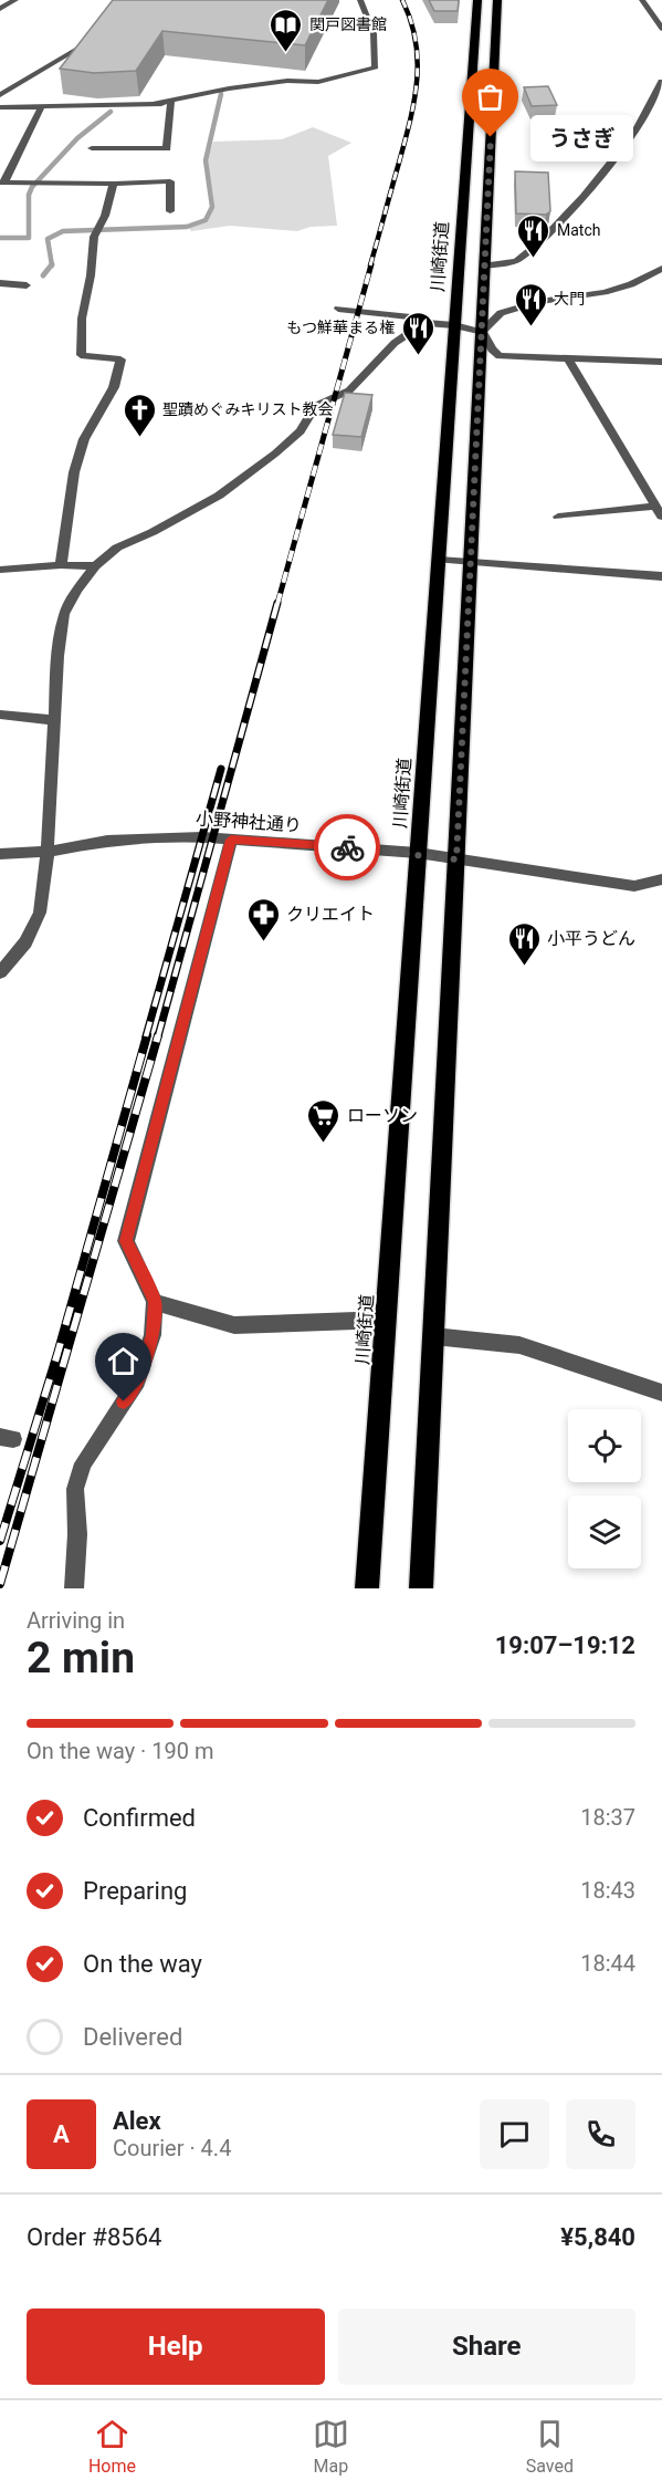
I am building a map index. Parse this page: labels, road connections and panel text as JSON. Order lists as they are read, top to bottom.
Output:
{
  "streets": {
    "main road": ["川崎街道"],
    "street": ["小野神社通り"]
  },
  "crossings": [
    ["川崎街道", "小野神社通り"]
  ],
  "places": {
    "library": ["関戸図書館"],
    "other": ["うさぎ"],
    "restaurant": [
      "Match",
      "大門",
      "もつ鮮華まる権",
      "小平うどん"
    ],
    "church": ["聖蹟めぐみキリスト教会"],
    "pharmacy": ["クリエイト"],
    "supermarket": ["ローソン"]
  },
  "page": {
    "bubble": "うさぎ",
    "heading": ["2 min", "Arriving in", "19:07–19:12"],
    "panel": [
      "Alex",
      "Courier · 4.4",
      "Order #8564",
      "¥5,840"
    ],
    "bar": "On the way · 190 m",
    "list": [
      ["Confirmed", "18:37"],
      ["Preparing", "18:43"],
      ["On the way", "18:44"],
      "Delivered"
    ],
    "round": "A",
    "buttons": ["Help", "Share"],
    "tabs": ["Home", "Map", "Saved"]
  }
}
